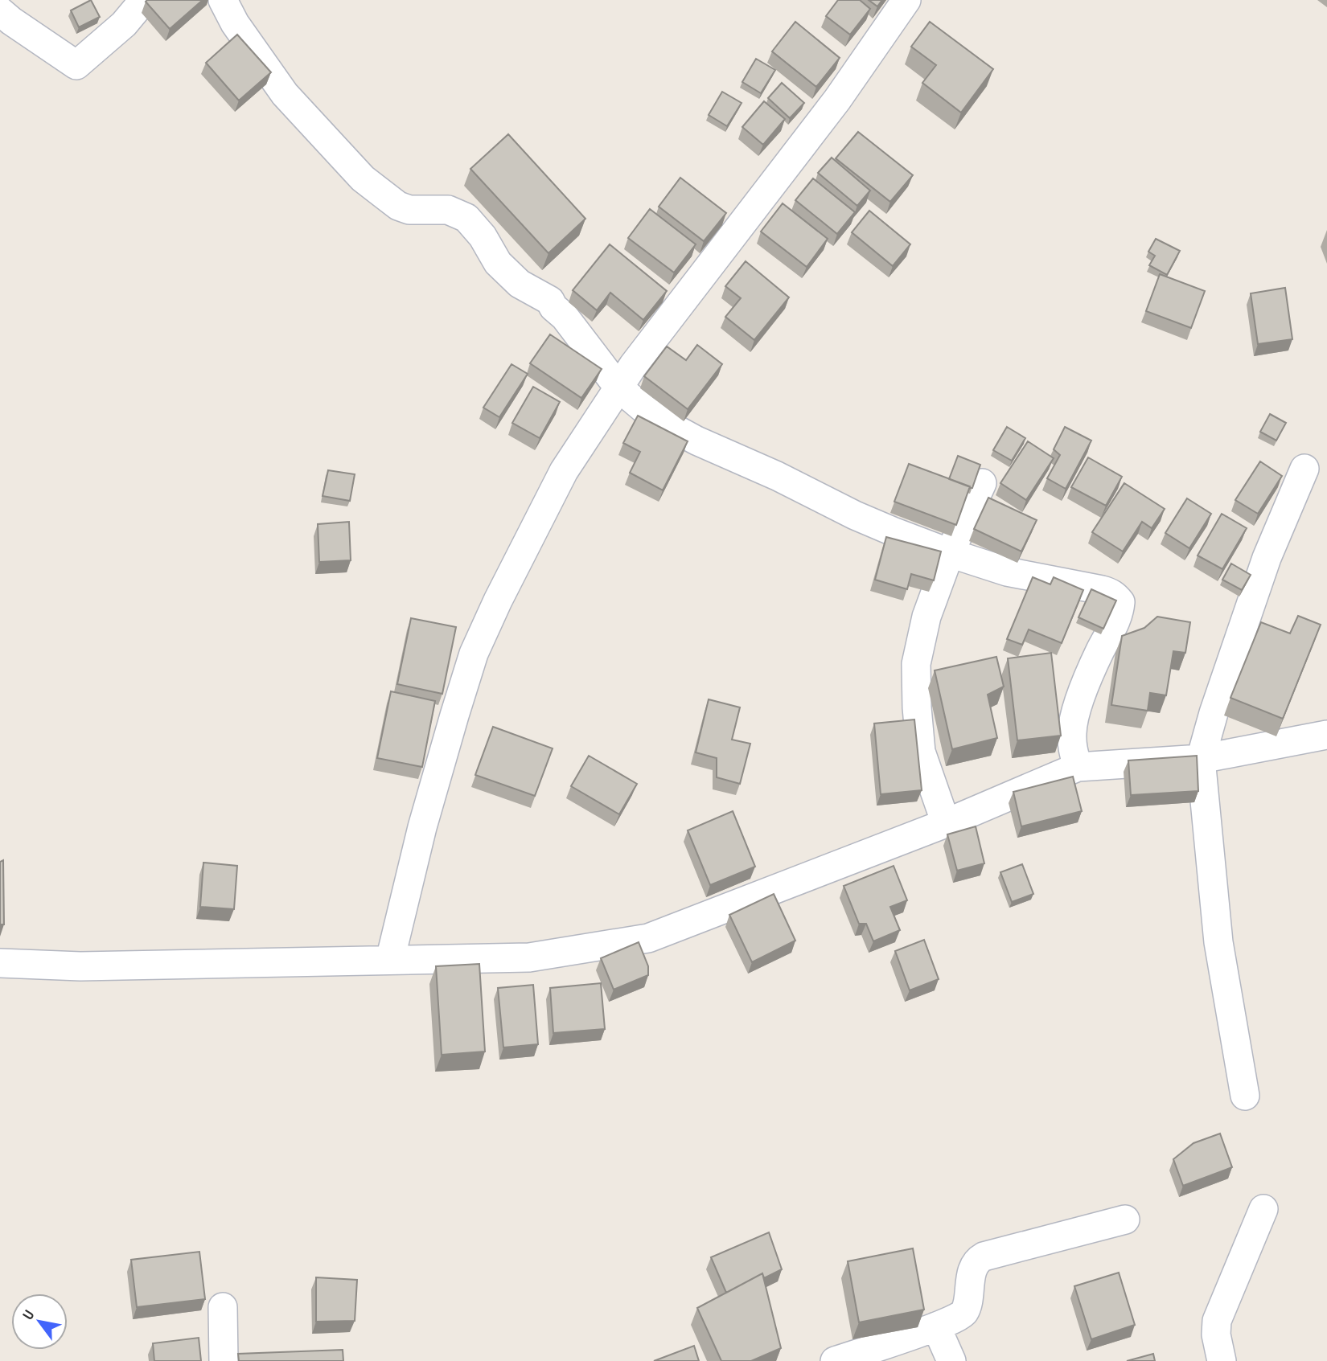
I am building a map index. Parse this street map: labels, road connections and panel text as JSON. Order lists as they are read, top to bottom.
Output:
{
  "north": "top left"
}
